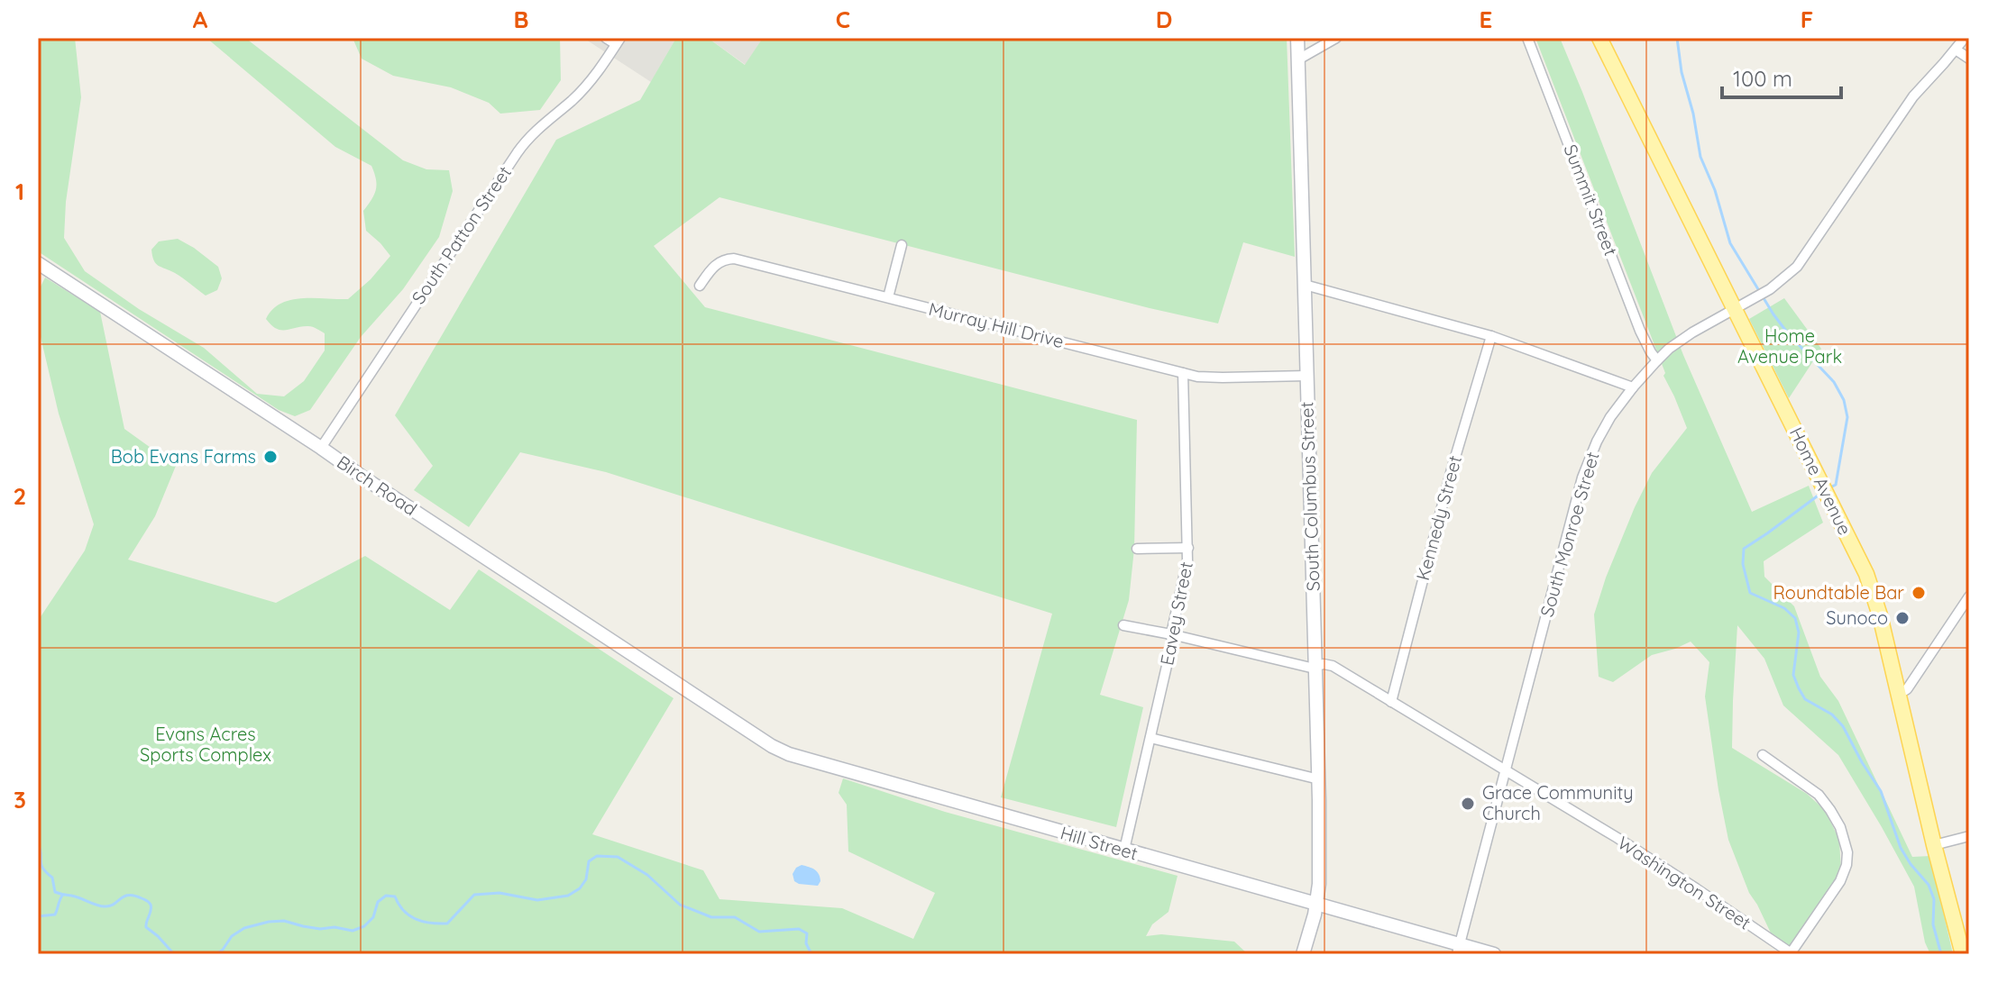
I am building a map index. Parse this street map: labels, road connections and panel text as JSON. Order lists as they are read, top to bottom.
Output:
{
  "streets": {
    "main road": ["Home Avenue"],
    "street": [
      "Summit Street",
      "South Patton Street",
      "Murray Hill Drive",
      "Birch Road",
      "South Columbus Street",
      "Kennedy Street",
      "South Monroe Street",
      "Eavey Street",
      "Hill Street",
      "Washington Street"
    ]
  },
  "crossings": [
    ["Summit Street", "South Monroe Street"],
    ["South Patton Street", "Birch Road"],
    ["Murray Hill Drive", "South Columbus Street"],
    ["Murray Hill Drive", "Eavey Street"],
    ["Home Avenue", "South Monroe Street"],
    ["Birch Road", "Hill Street"],
    ["South Columbus Street", "Hill Street"],
    ["South Columbus Street", "Washington Street"],
    ["Kennedy Street", "Washington Street"],
    ["South Monroe Street", "Hill Street"],
    ["South Monroe Street", "Washington Street"],
    ["Eavey Street", "Hill Street"],
    ["Eavey Street", "Washington Street"]
  ],
  "parks": ["Home Avenue Park", "Evans Acres Sports Complex"],
  "places": [
    "Bob Evans Farms",
    "Roundtable Bar",
    "Sunoco",
    "Grace Community Church"
  ],
  "scale_bar": "100 m",
  "grid": {
    "columns": [
      "A",
      "B",
      "C",
      "D",
      "E",
      "F"
    ],
    "rows": ["1", "2", "3"]
  }
}
